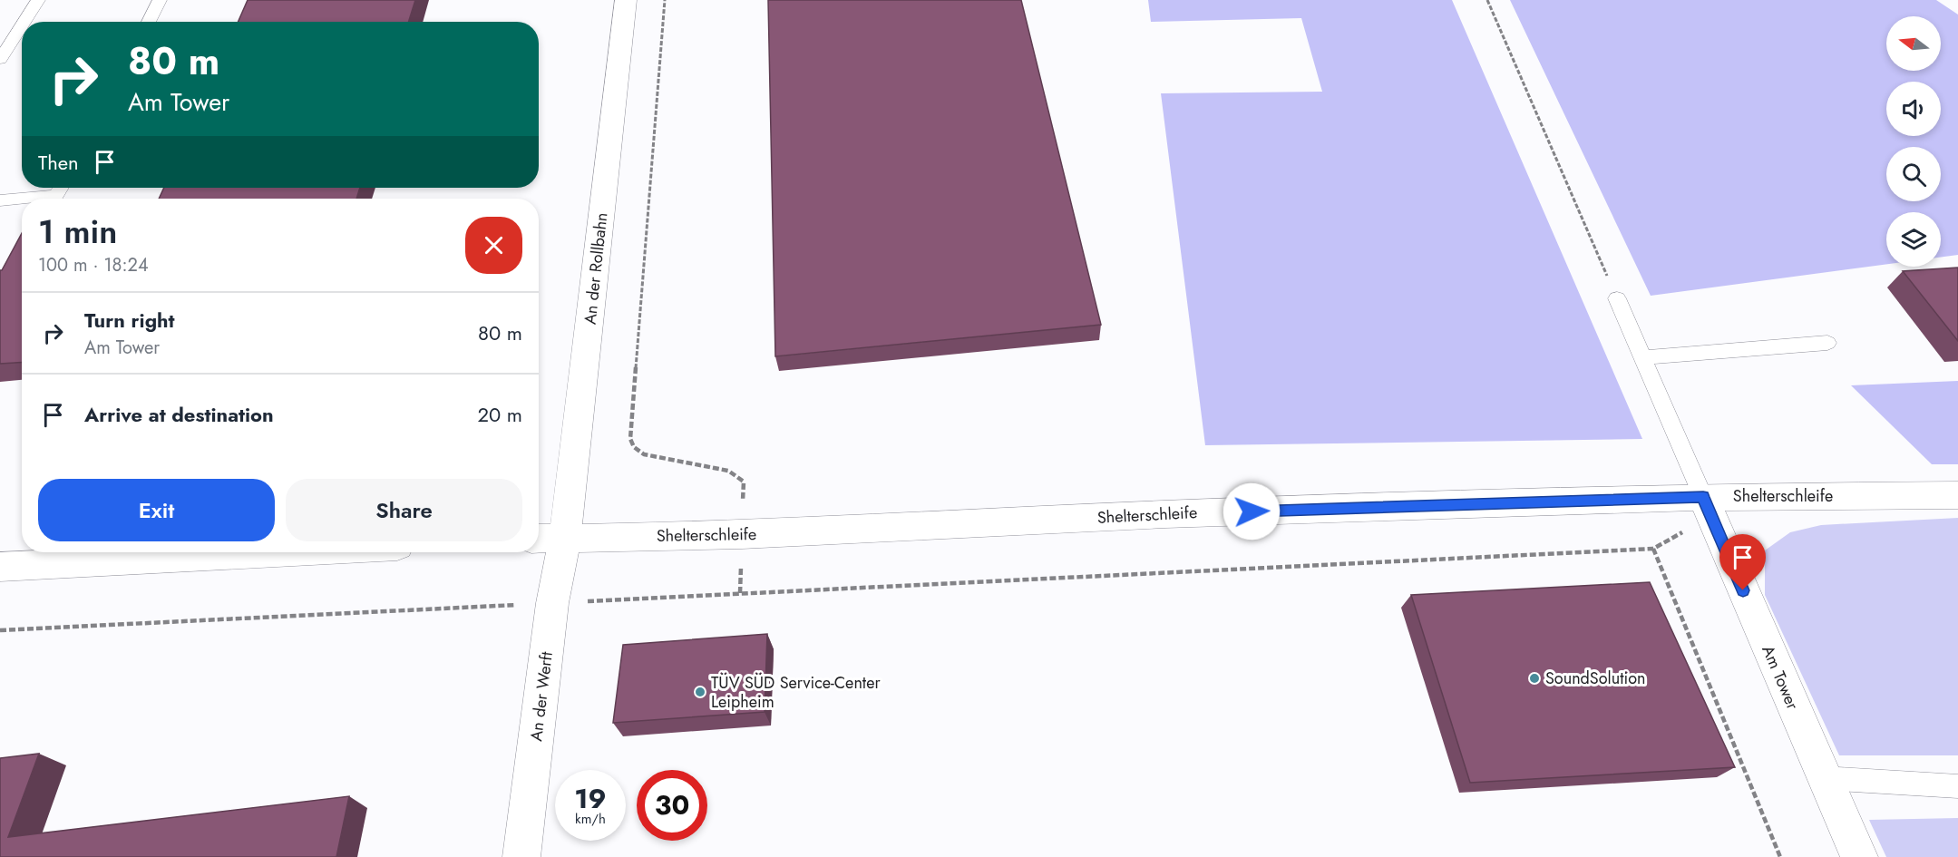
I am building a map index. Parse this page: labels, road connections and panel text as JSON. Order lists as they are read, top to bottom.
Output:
{
  "streets": {
    "street": [
      "An der Rollbahn",
      "Shelterschleife",
      "Am Tower",
      "An der Werft"
    ]
  },
  "crossings": [
    ["An der Rollbahn", "Shelterschleife"],
    ["An der Rollbahn", "An der Werft"],
    ["Shelterschleife", "Am Tower"],
    ["Shelterschleife", "An der Werft"]
  ],
  "places": ["SoundSolution", "TÜV SÜD Service-Center Leipheim"],
  "north": "left",
  "page": {
    "turn": ["80 m", "Am Tower"],
    "then": "Then",
    "heading": ["1 min", "100 m · 18:24"],
    "list": [
      {
        "name": "Turn right",
        "note": "Am Tower",
        "value": "80 m"
      },
      {
        "name": "Arrive at destination",
        "value": "20 m"
      }
    ],
    "buttons": ["Exit", "Share"],
    "speed": "19 km/h",
    "limit": "30"
  }
}
